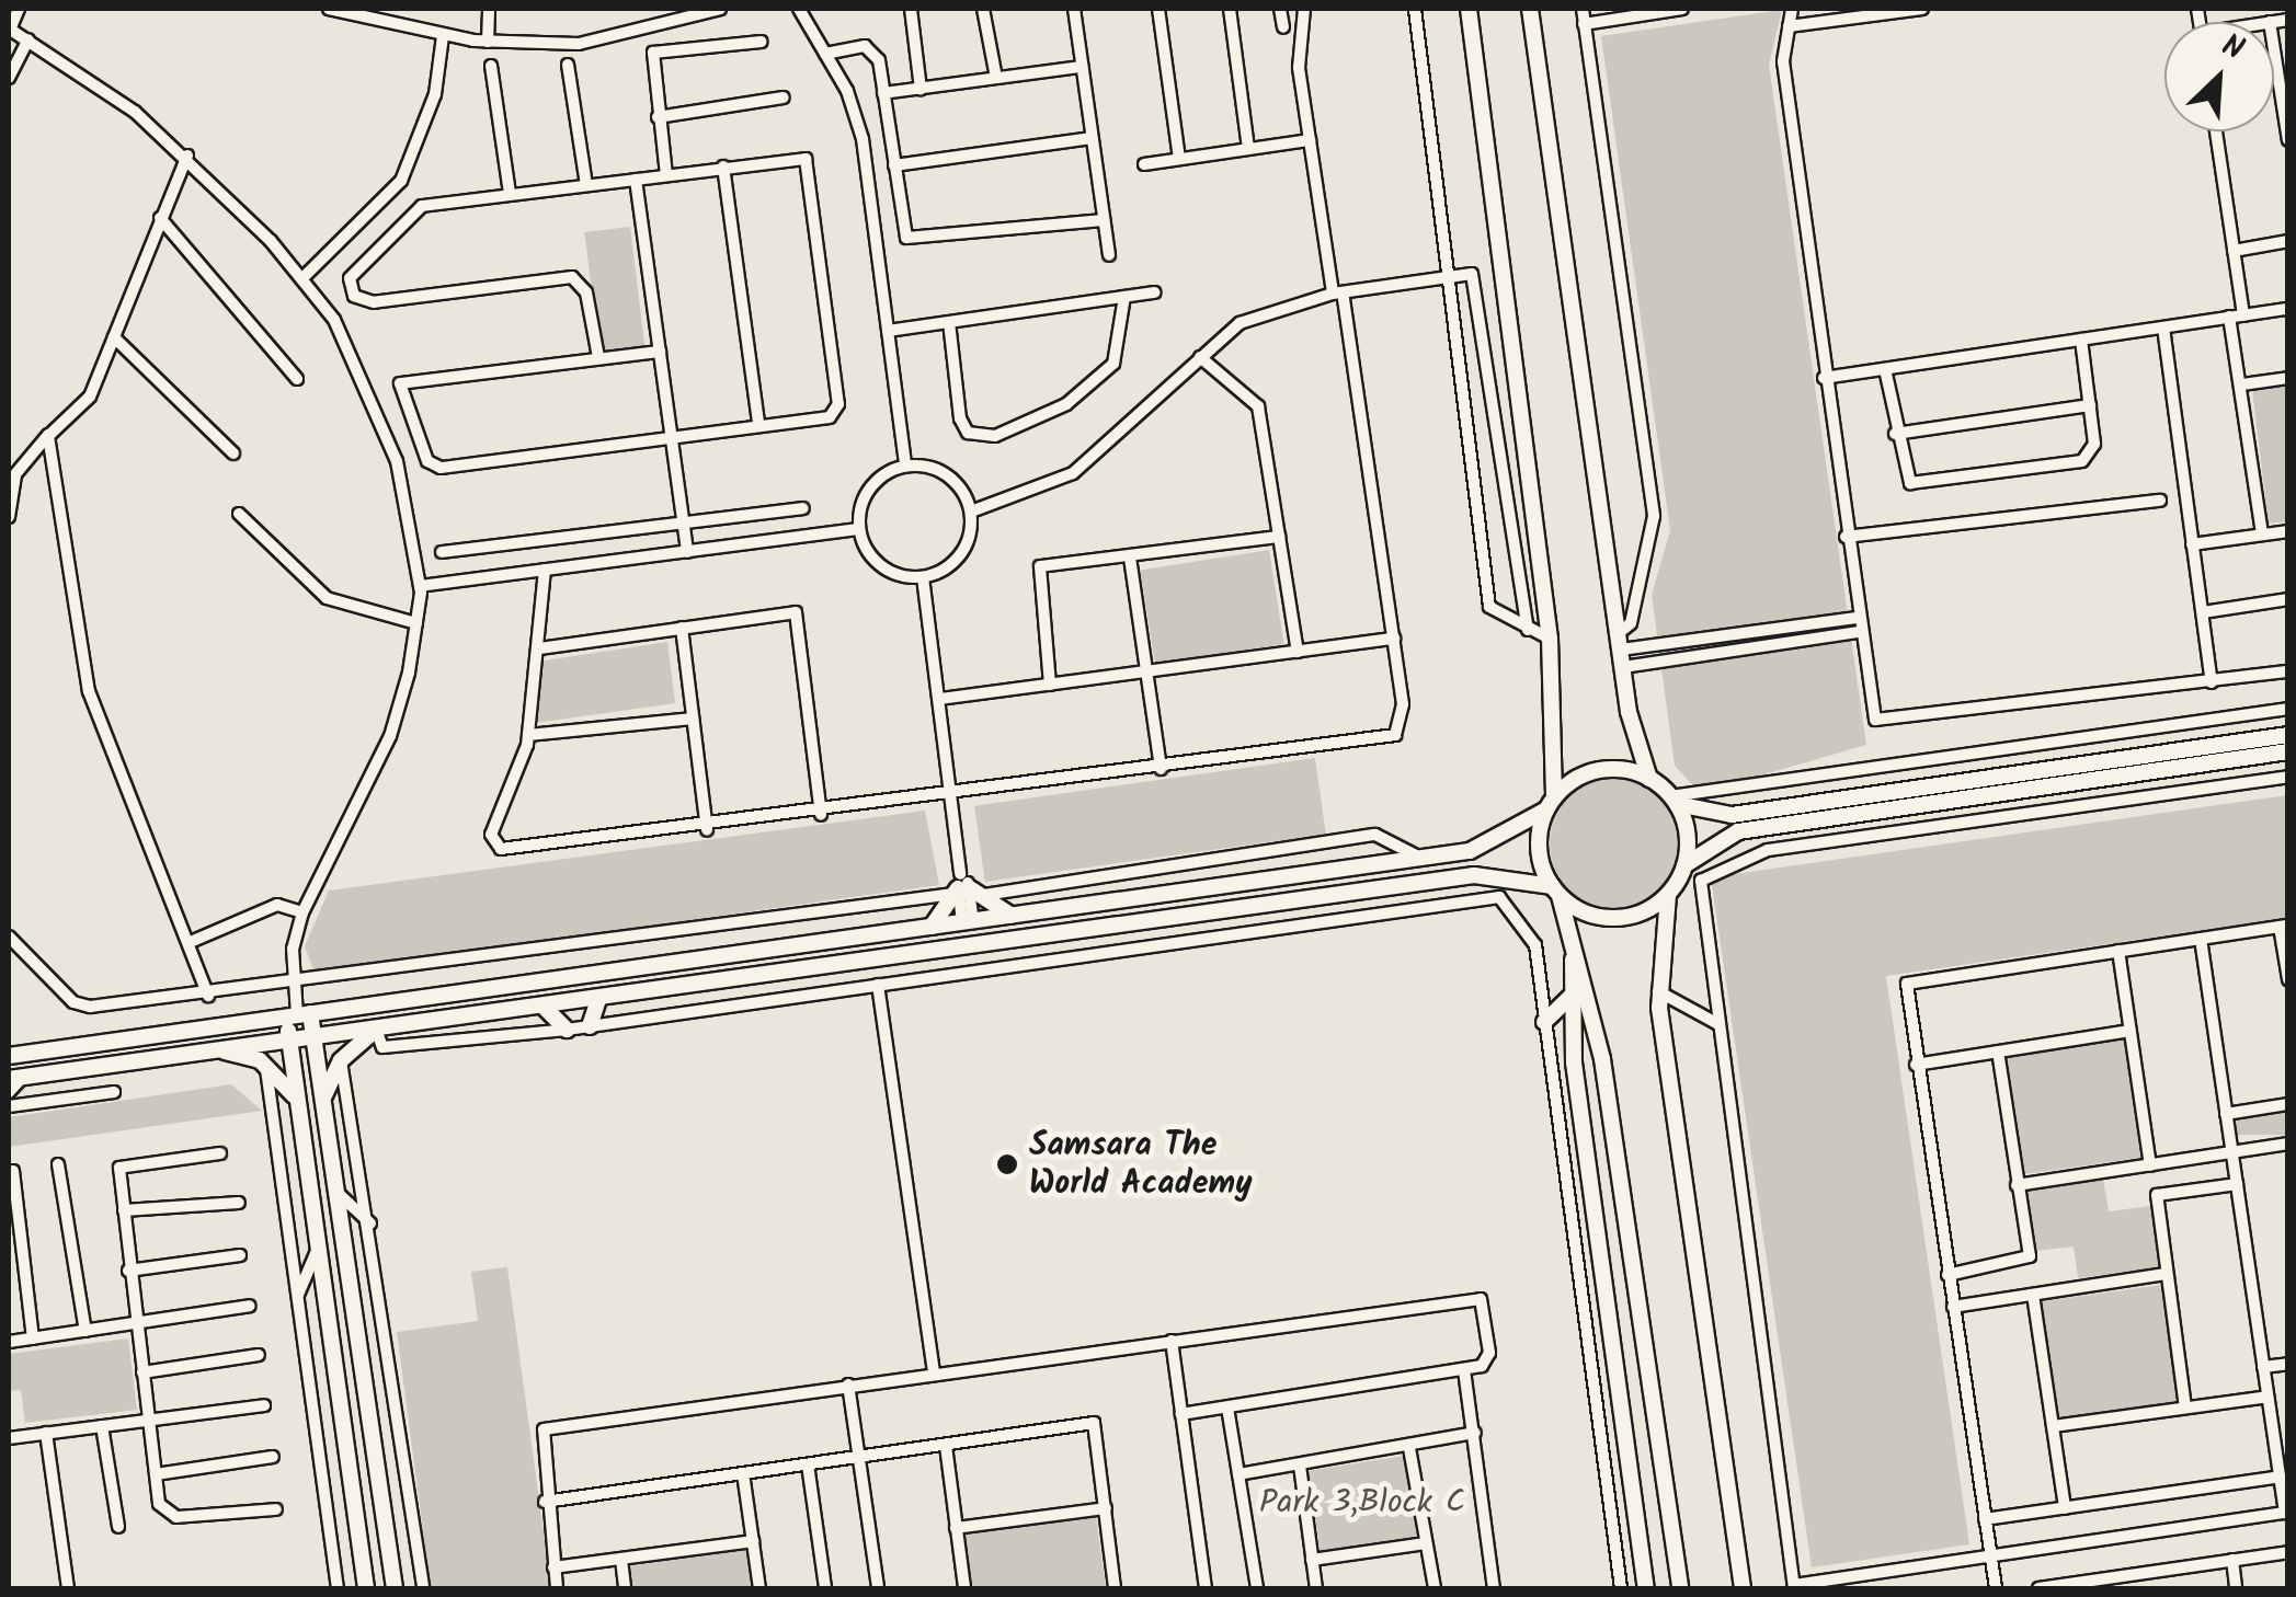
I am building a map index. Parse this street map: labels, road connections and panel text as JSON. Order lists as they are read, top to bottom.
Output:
{
  "parks": ["Park 3,Block C"],
  "places": ["Samsara The World Academy"],
  "north": "top right"
}
